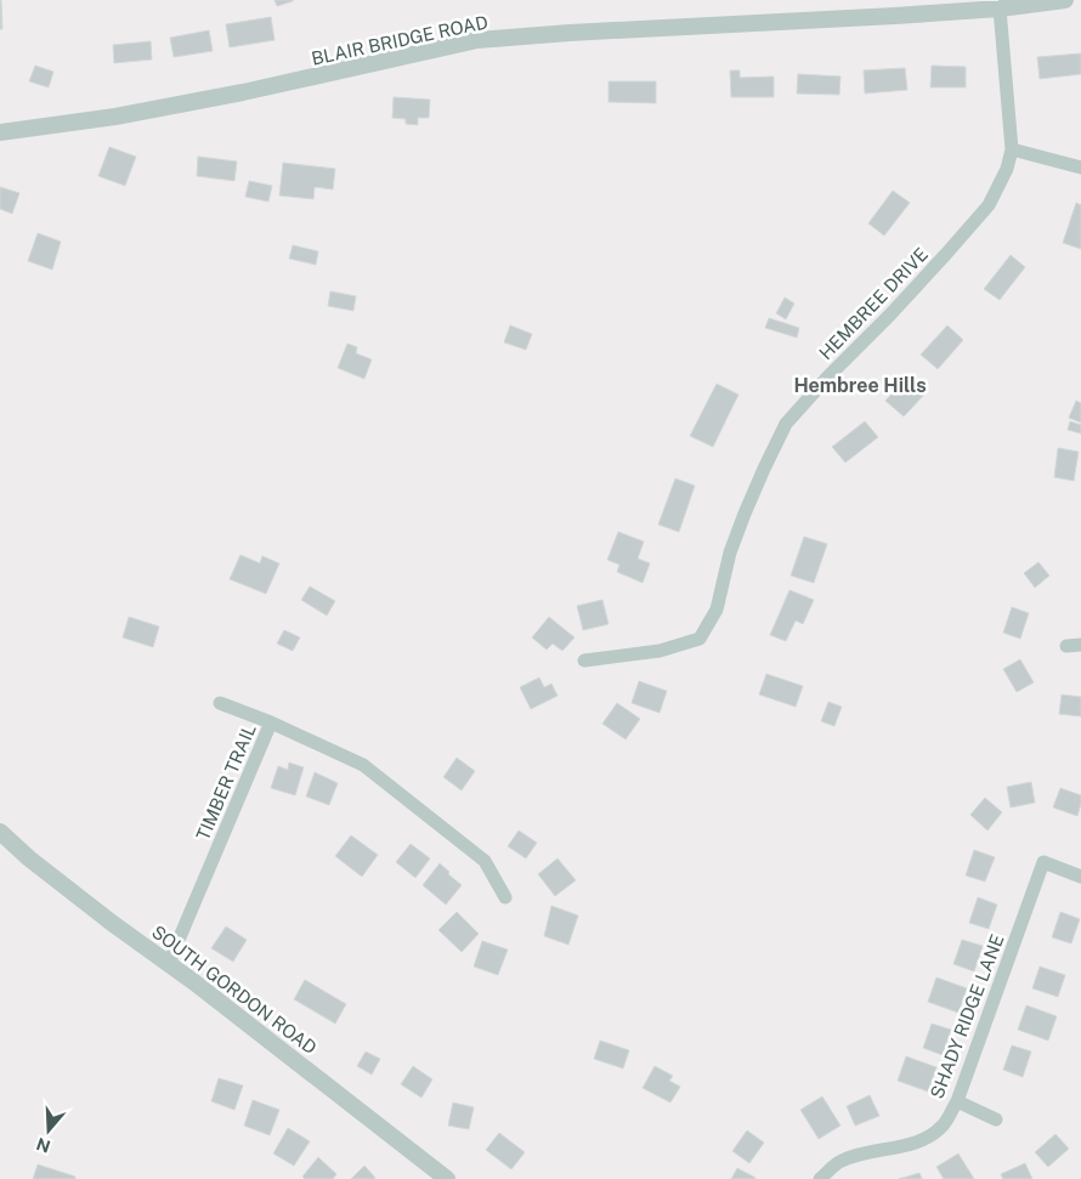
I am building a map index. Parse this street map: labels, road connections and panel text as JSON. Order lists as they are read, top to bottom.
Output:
{
  "streets": {
    "street": [
      "BLAIR BRIDGE ROAD",
      "HEMBREE DRIVE",
      "TIMBER TRAIL",
      "SOUTH GORDON ROAD",
      "SHADY RIDGE LANE"
    ]
  },
  "crossings": [
    ["BLAIR BRIDGE ROAD", "HEMBREE DRIVE"],
    ["TIMBER TRAIL", "SOUTH GORDON ROAD"]
  ],
  "districts": ["Hembree Hills"],
  "north": "bottom"
}
